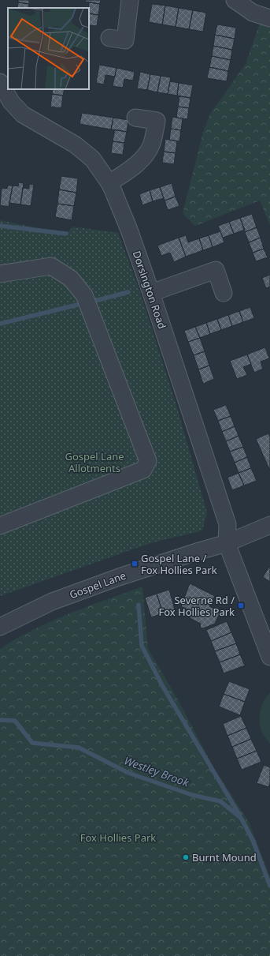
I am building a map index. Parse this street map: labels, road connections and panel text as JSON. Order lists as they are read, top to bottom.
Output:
{
  "streets": {
    "street": ["Dorsington Road", "Gospel Lane"]
  },
  "crossings": [
    ["Dorsington Road", "Gospel Lane"]
  ],
  "water": ["Westley Brook"],
  "parks": ["Gospel Lane Allotments", "Fox Hollies Park"],
  "places": {
    "transit": ["Gospel Lane / Fox Hollies Park", "Severne Rd / Fox Hollies Park"],
    "other": ["Burnt Mound"]
  }
}
